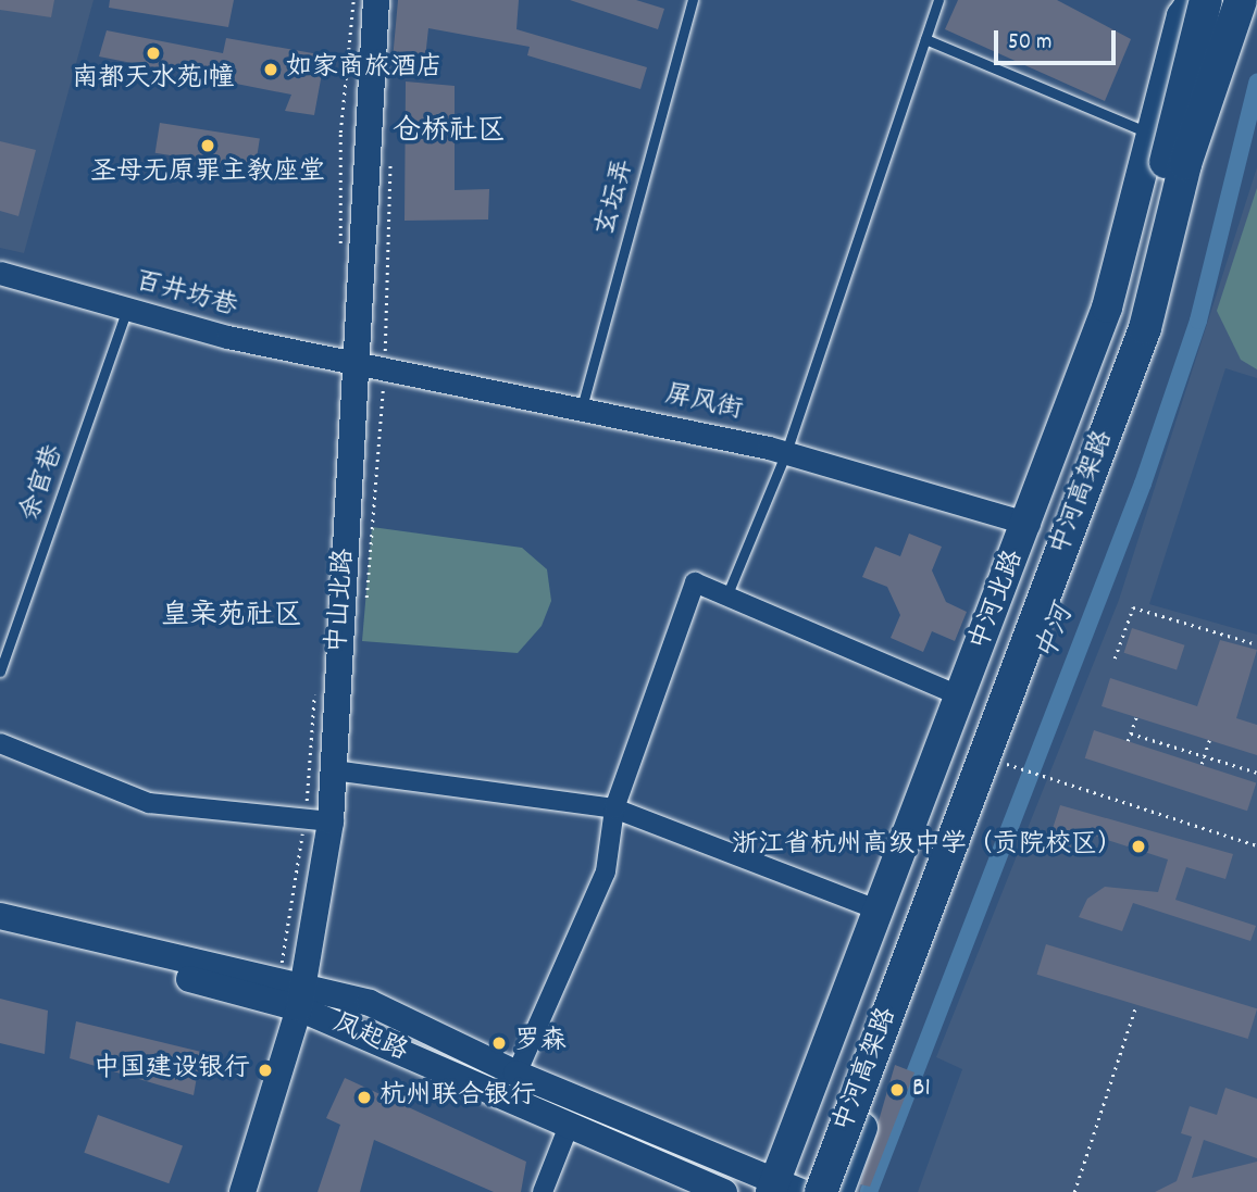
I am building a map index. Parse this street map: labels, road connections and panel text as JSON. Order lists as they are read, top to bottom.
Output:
{
  "streets": {
    "highway": ["中河高架路"],
    "main road": ["中山北路", "中河北路", "凤起路"],
    "street": ["百井坊巷", "屏风街"],
    "lane": ["玄坛弄", "余官巷"]
  },
  "crossings": [
    ["玄坛弄", "屏风街"],
    ["百井坊巷", "屏风街"],
    ["百井坊巷", "余官巷"],
    ["百井坊巷", "中山北路"],
    ["屏风街", "中山北路"],
    ["屏风街", "中河北路"],
    ["中河高架路", "中河北路"],
    ["中山北路", "凤起路"]
  ],
  "districts": ["仓桥社区", "皇亲苑社区"],
  "water": ["中河"],
  "places": [
    "南都天水苑1幢",
    "如家商旅酒店",
    "圣母无原罪主教座堂",
    "浙江省杭州高级中学（贡院校区）",
    "罗森",
    "中国建设银行",
    "B1",
    "杭州联合银行"
  ],
  "scale_bar": "50 m"
}
